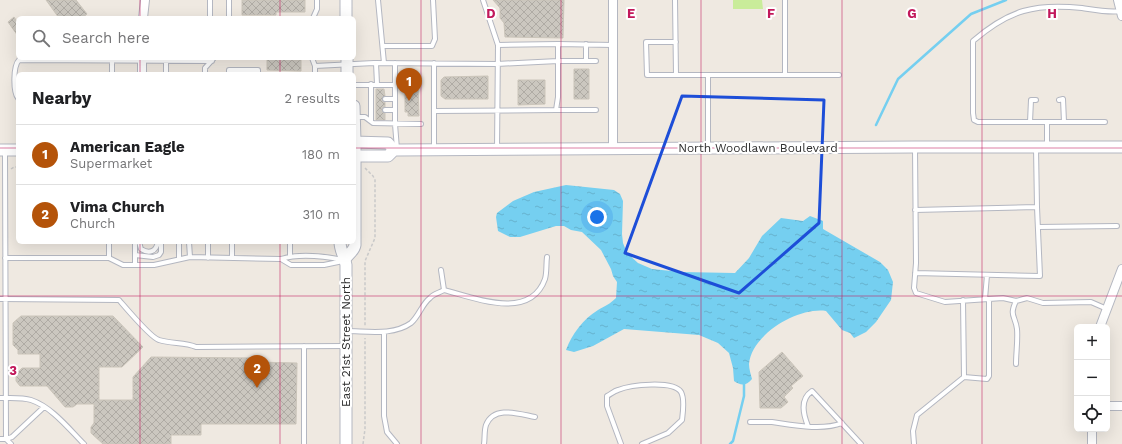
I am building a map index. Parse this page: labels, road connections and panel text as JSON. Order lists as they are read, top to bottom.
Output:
{
  "streets": {
    "main road": ["North Woodlawn Boulevard", "East 21st Street North"]
  },
  "page": {
    "search": "Search here",
    "pins": ["1", "2"],
    "heading": ["Nearby", "2 results"],
    "list": [
      {
        "mark": "1",
        "name": "American Eagle",
        "note": "Supermarket",
        "value": "180 m"
      },
      {
        "mark": "2",
        "name": "Vima Church",
        "note": "Church",
        "value": "310 m"
      }
    ],
    "map_buttons": ["+", "−"]
  },
  "grid": {
    "columns": [
      "D",
      "E",
      "F",
      "G",
      "H"
    ],
    "rows": ["3"]
  }
}
